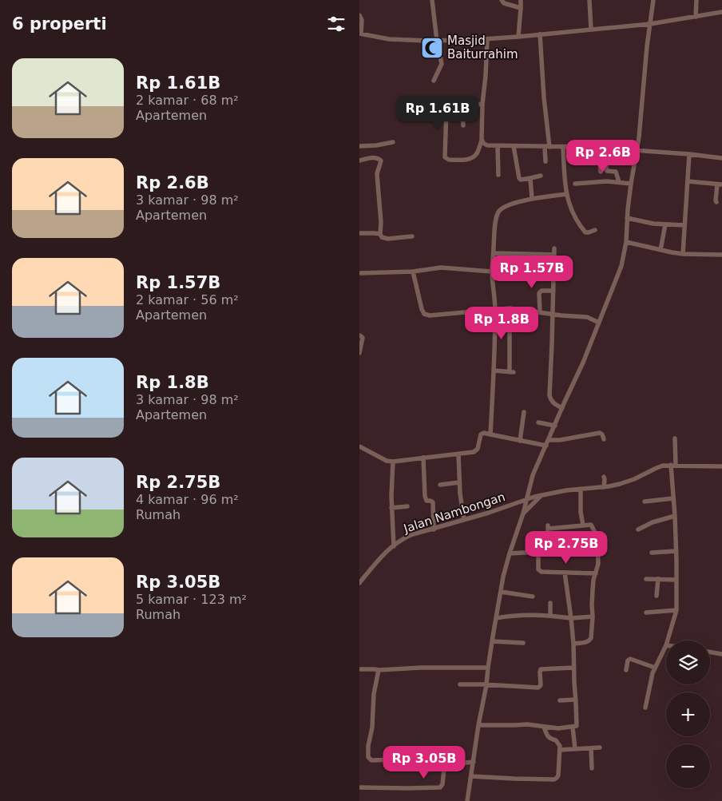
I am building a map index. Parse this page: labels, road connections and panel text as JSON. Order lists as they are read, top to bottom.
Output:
{
  "streets": {
    "street": ["Jalan Nambongan"]
  },
  "places": {
    "mosque": ["Masjid Baiturrahim"]
  },
  "page": {
    "heading": "6 properti",
    "list": [
      {
        "name": "Rp 1.61B",
        "note": "2 kamar · 68 m² · Apartemen"
      },
      {
        "name": "Rp 2.6B",
        "note": "3 kamar · 98 m² · Apartemen"
      },
      {
        "name": "Rp 1.57B",
        "note": "2 kamar · 56 m² · Apartemen"
      },
      {
        "name": "Rp 1.8B",
        "note": "3 kamar · 98 m² · Apartemen"
      },
      {
        "name": "Rp 2.75B",
        "note": "4 kamar · 96 m² · Rumah"
      },
      {
        "name": "Rp 3.05B",
        "note": "5 kamar · 123 m² · Rumah"
      }
    ],
    "price": [
      "Rp 1.61B",
      "Rp 2.6B",
      "Rp 1.57B",
      "Rp 1.8B",
      "Rp 2.75B",
      "Rp 3.05B"
    ],
    "map_buttons": ["+", "−"]
  }
}
